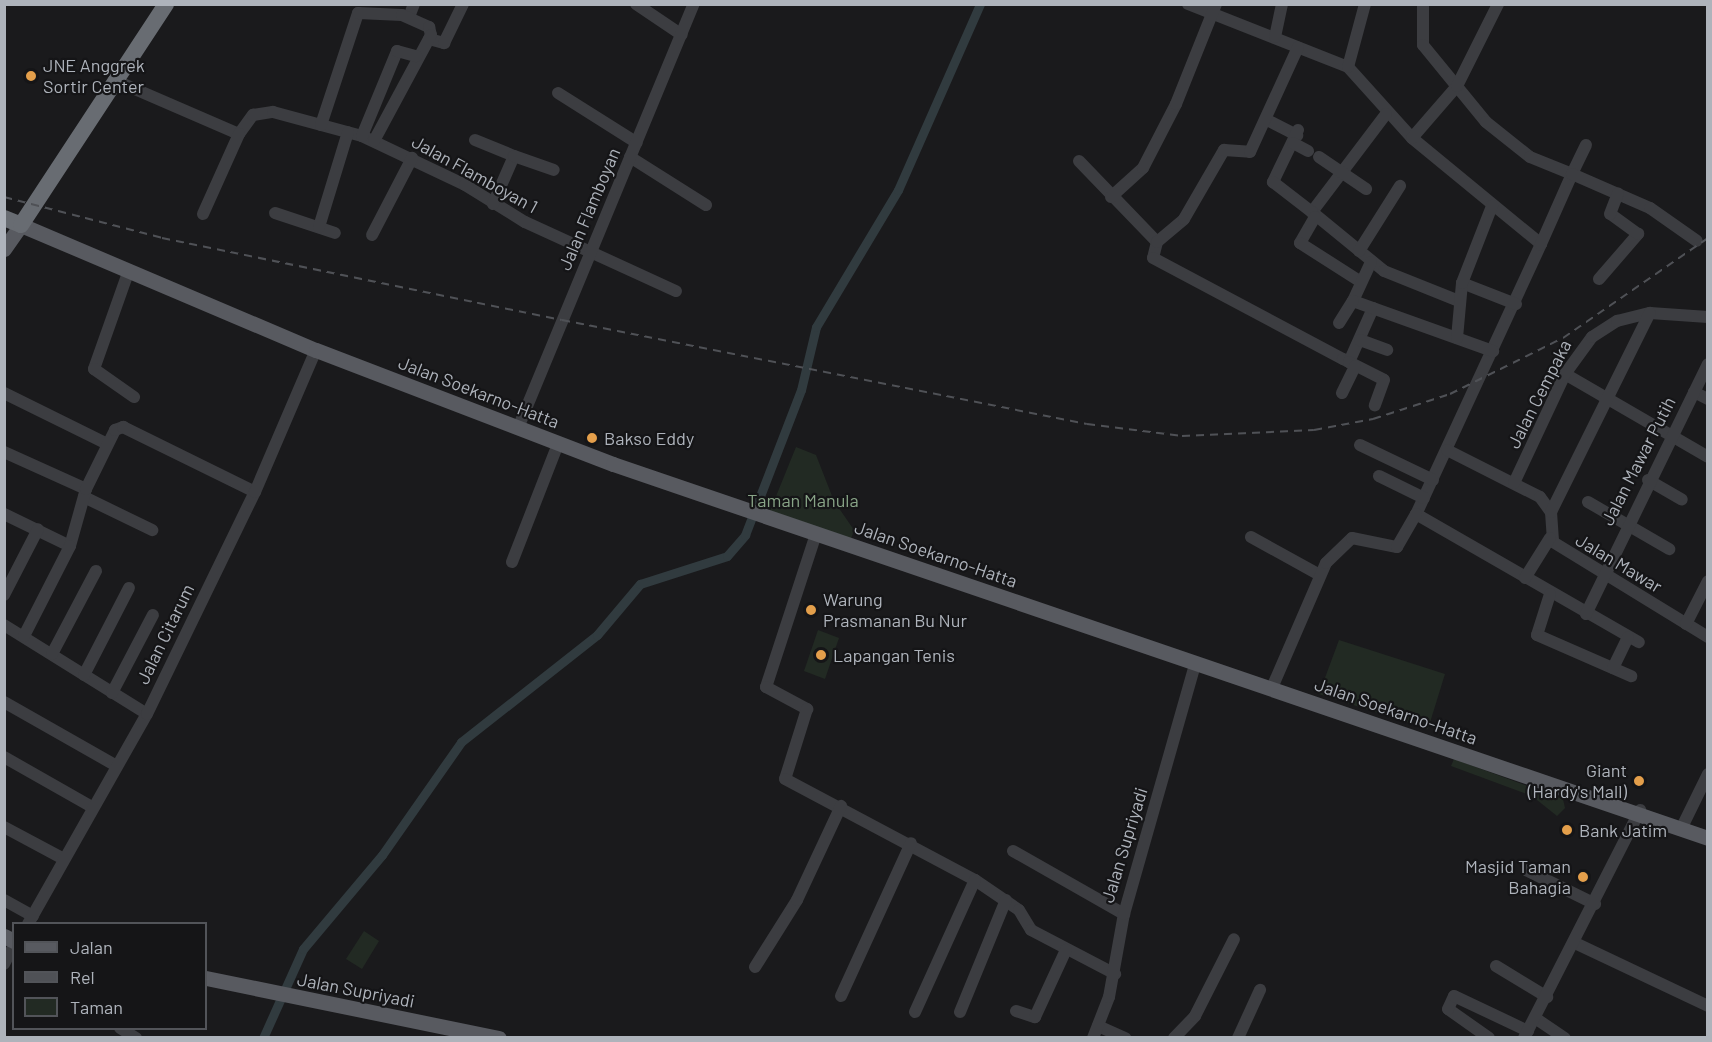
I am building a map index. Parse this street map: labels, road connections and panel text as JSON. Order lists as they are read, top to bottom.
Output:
{
  "streets": {
    "highway": ["Jalan Soekarno-Hatta"],
    "main road": ["Jalan Supriyadi"],
    "street": [
      "Jalan Flamboyan 1",
      "Jalan Flamboyan",
      "Jalan Cempaka",
      "Jalan Mawar Putih",
      "Jalan Mawar",
      "Jalan Citarum"
    ]
  },
  "crossings": [
    ["Jalan Flamboyan 1", "Jalan Flamboyan"],
    ["Jalan Flamboyan", "Jalan Soekarno-Hatta"],
    ["Jalan Soekarno-Hatta", "Jalan Citarum"],
    ["Jalan Soekarno-Hatta", "Jalan Supriyadi"],
    ["Jalan Mawar Putih", "Jalan Mawar"]
  ],
  "parks": ["Taman Manula"],
  "places": [
    "JNE Anggrek Sortir Center",
    "Bakso Eddy",
    "Warung Prasmanan Bu Nur",
    "Lapangan Tenis",
    "Giant (Hardy's Mall)",
    "Bank Jatim",
    "Masjid Taman Bahagia"
  ],
  "legend": ["Jalan", "Rel", "Taman"]
}
